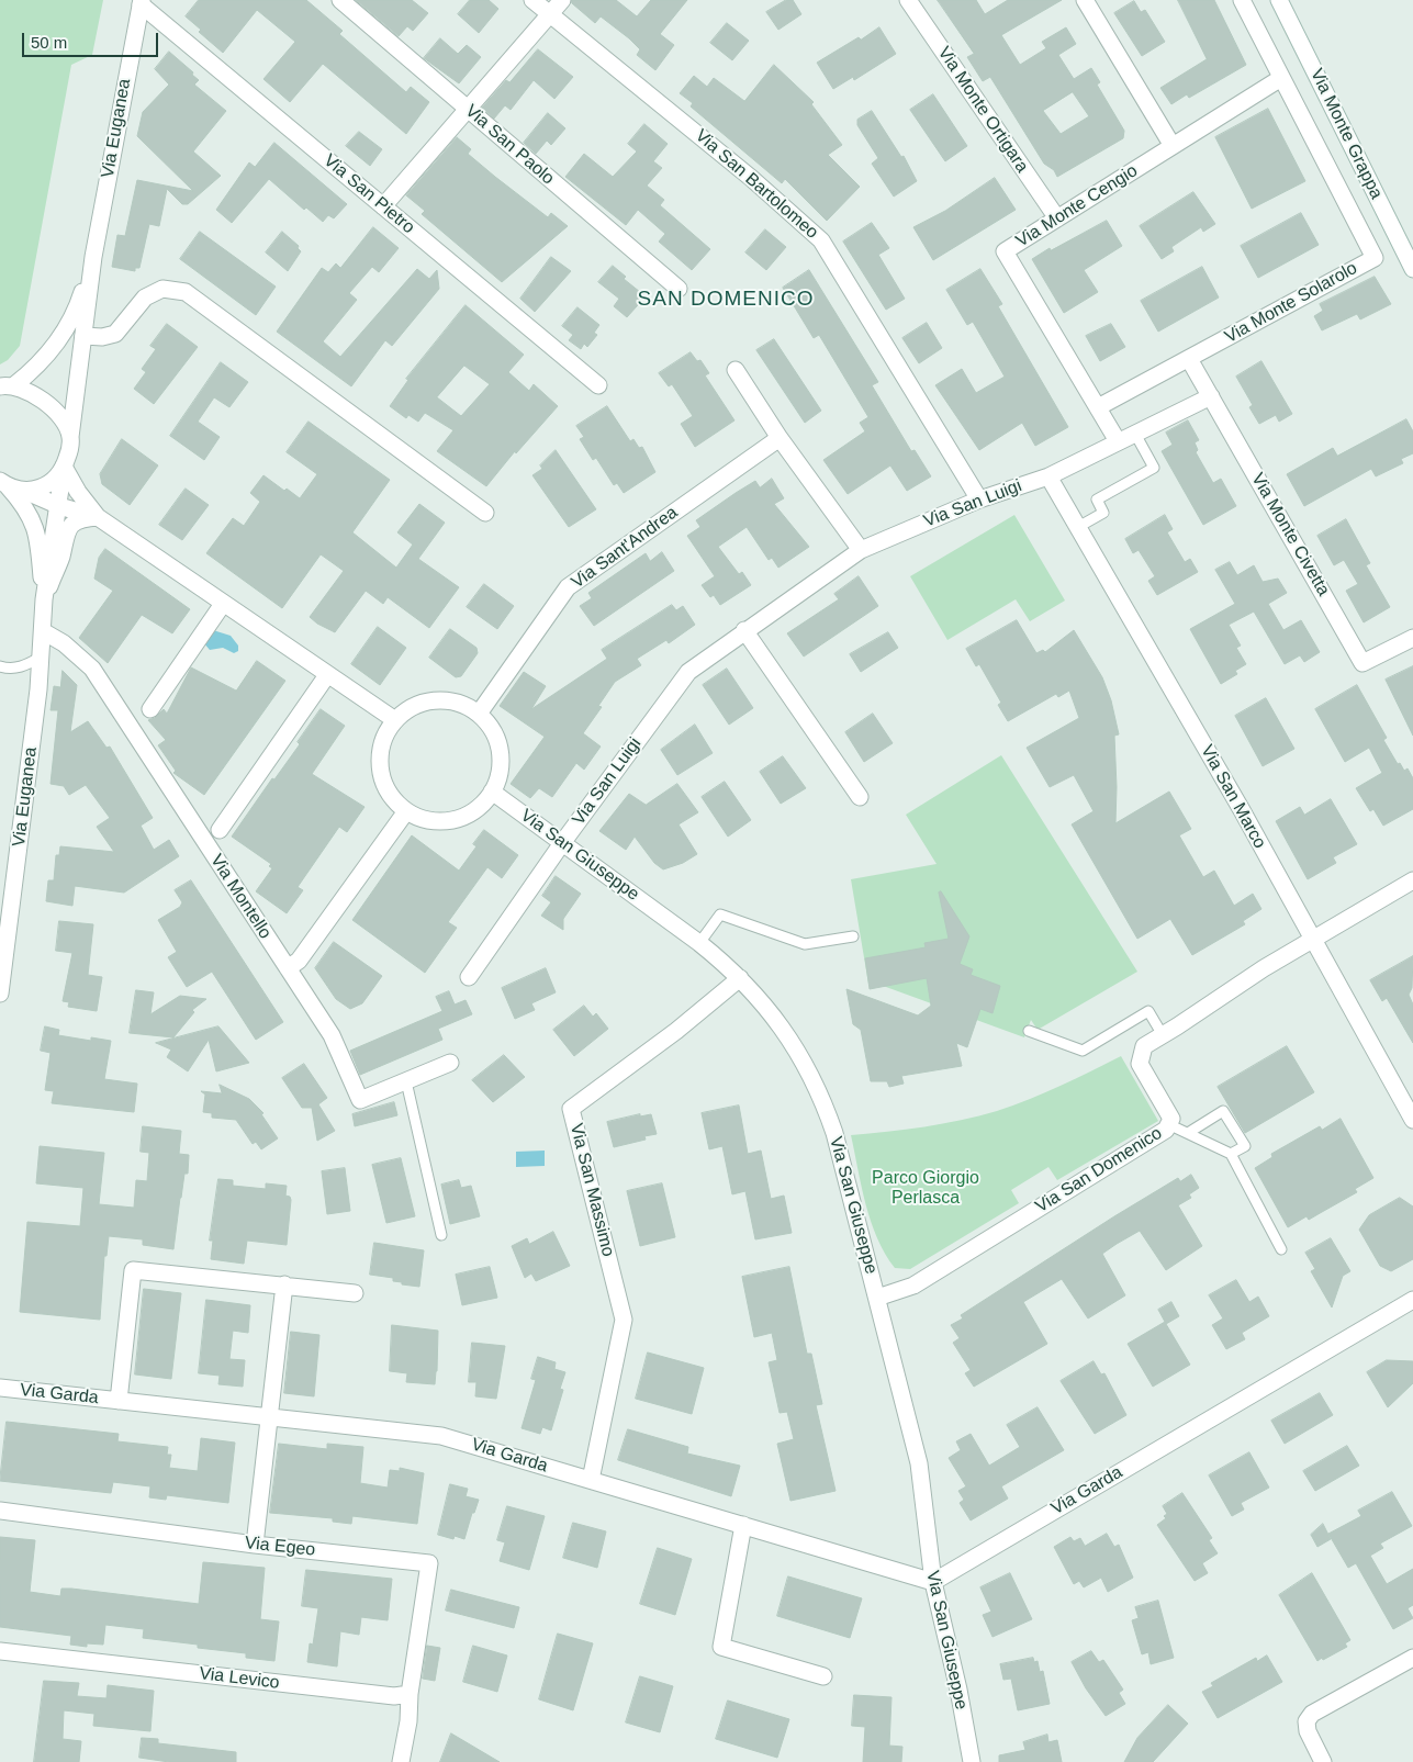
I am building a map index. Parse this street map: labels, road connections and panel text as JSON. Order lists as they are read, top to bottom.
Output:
{
  "streets": {
    "street": [
      "Via Monte Ortigara",
      "Via Euganea",
      "Via Monte Grappa",
      "Via San Paolo",
      "Via San Bartolomeo",
      "Via San Pietro",
      "Via Monte Cengio",
      "Via Monte Solarolo",
      "Via San Luigi",
      "Via Monte Civetta",
      "Via Sant'Andrea",
      "Via San Marco",
      "Via San Giuseppe",
      "Via Montello",
      "Via San Domenico",
      "Via San Massimo",
      "Via Garda",
      "Via Egeo",
      "Via Levico"
    ]
  },
  "crossings": [
    ["Via Monte Ortigara", "Via Monte Cengio"],
    ["Via Euganea", "Via San Pietro"],
    ["Via Euganea", "Via Montello"],
    ["Via San Bartolomeo", "Via San Luigi"],
    ["Via Monte Cengio", "Via Monte Solarolo"],
    ["Via Monte Cengio", "Via San Luigi"],
    ["Via Monte Solarolo", "Via Monte Civetta"],
    ["Via San Luigi", "Via Monte Civetta"],
    ["Via San Luigi", "Via San Marco"],
    ["Via San Luigi", "Via San Giuseppe"],
    ["Via Sant'Andrea", "Via San Giuseppe"],
    ["Via San Marco", "Via San Domenico"],
    ["Via San Giuseppe", "Via San Domenico"],
    ["Via San Giuseppe", "Via San Massimo"],
    ["Via San Giuseppe", "Via Garda"],
    ["Via San Massimo", "Via Garda"],
    ["Via Egeo", "Via Levico"]
  ],
  "districts": ["SAN DOMENICO"],
  "parks": ["Parco Giorgio Perlasca"],
  "scale_bar": "50 m"
}
